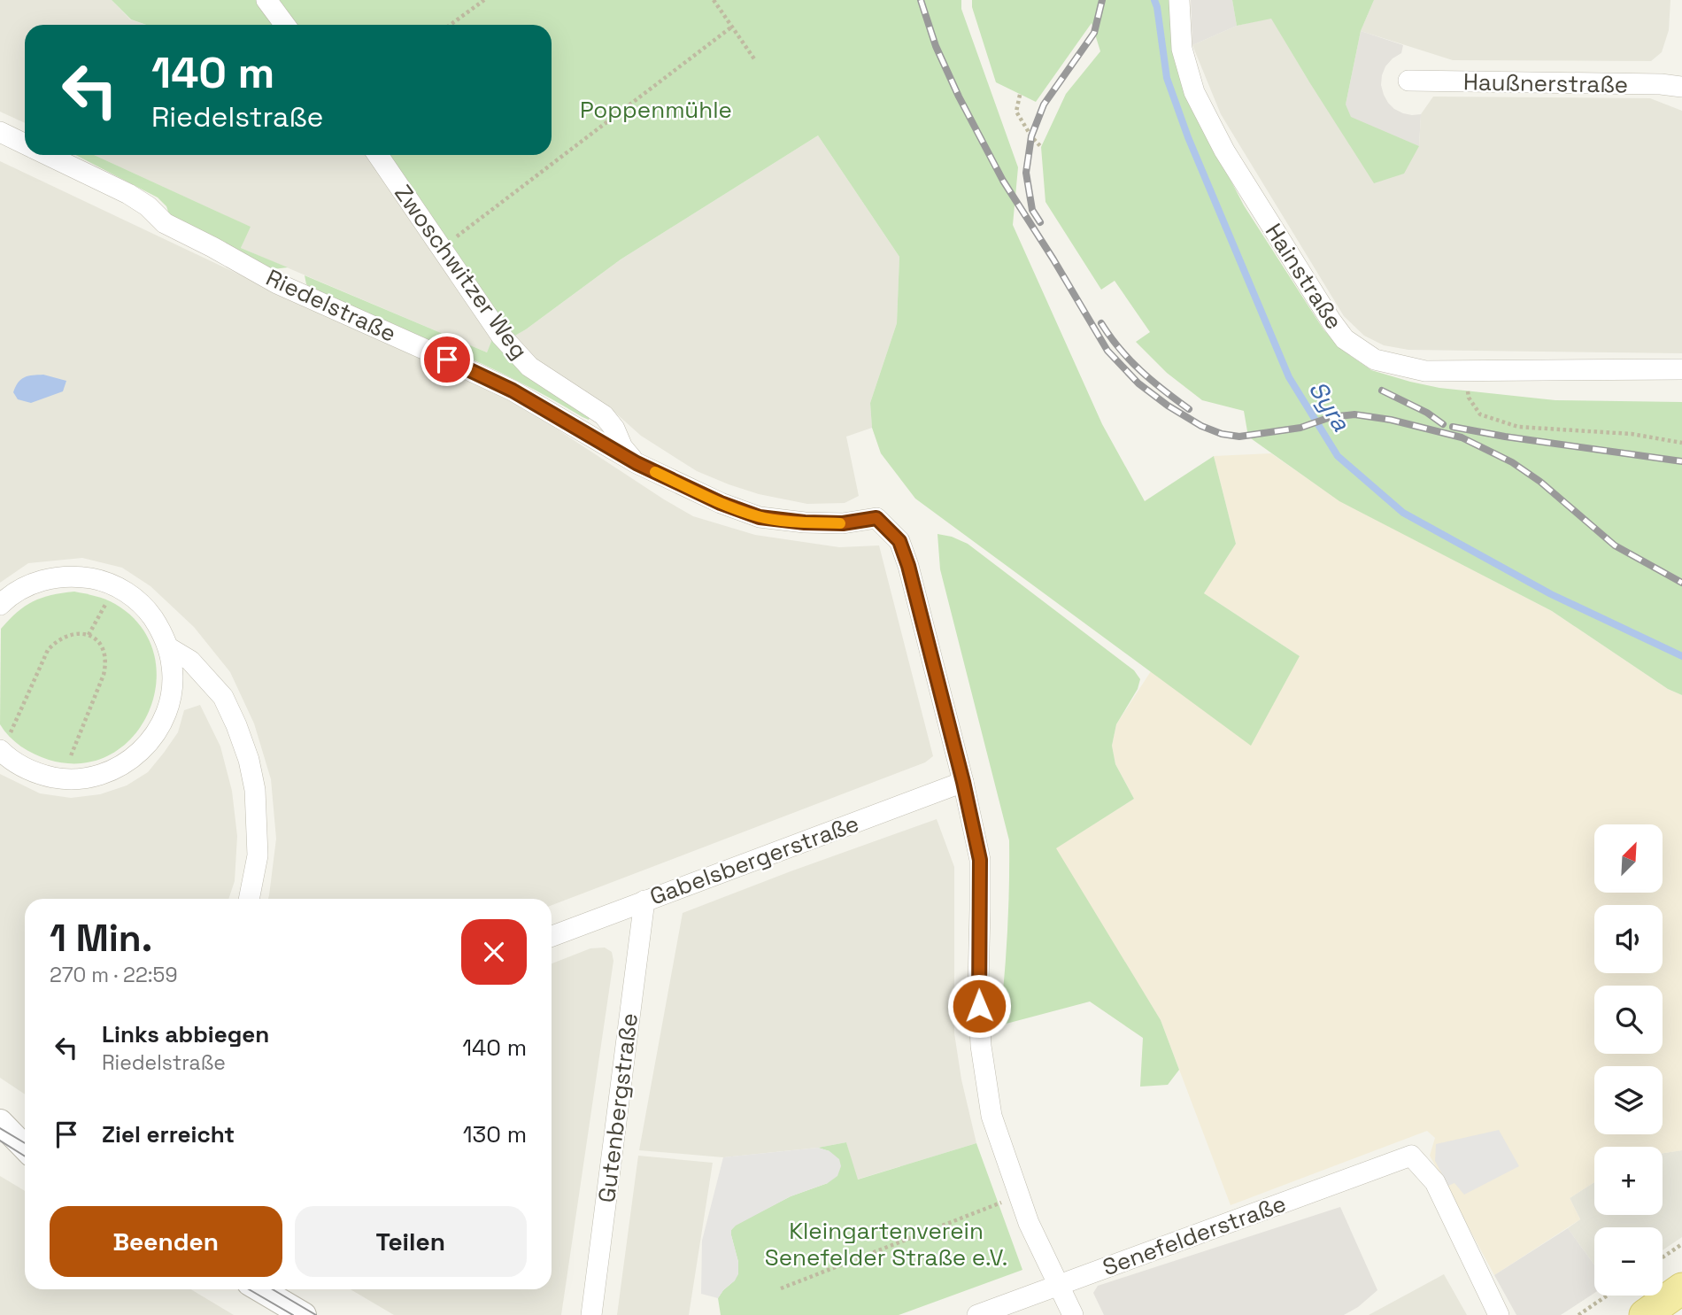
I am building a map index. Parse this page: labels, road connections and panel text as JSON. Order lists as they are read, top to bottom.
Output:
{
  "streets": {
    "street": [
      "Haußnerstraße",
      "Zwoschwitzer Weg",
      "Hainstraße",
      "Riedelstraße",
      "Gabelsbergerstraße",
      "Gutenbergstraße",
      "Senefelderstraße"
    ]
  },
  "crossings": [
    ["Zwoschwitzer Weg", "Riedelstraße"],
    ["Riedelstraße", "Gabelsbergerstraße"],
    ["Gabelsbergerstraße", "Gutenbergstraße"]
  ],
  "water": ["Syra"],
  "parks": ["Poppenmühle", "Kleingartenverein Senefelder Straße e.V."],
  "north": "top right",
  "page": {
    "turn": ["140 m", "Riedelstraße"],
    "map_buttons": ["+", "−"],
    "heading": ["1 Min.", "270 m · 22:59"],
    "list": [
      {
        "name": "Links abbiegen",
        "note": "Riedelstraße",
        "value": "140 m"
      },
      {
        "name": "Ziel erreicht",
        "value": "130 m"
      }
    ],
    "buttons": ["Beenden", "Teilen"]
  }
}
